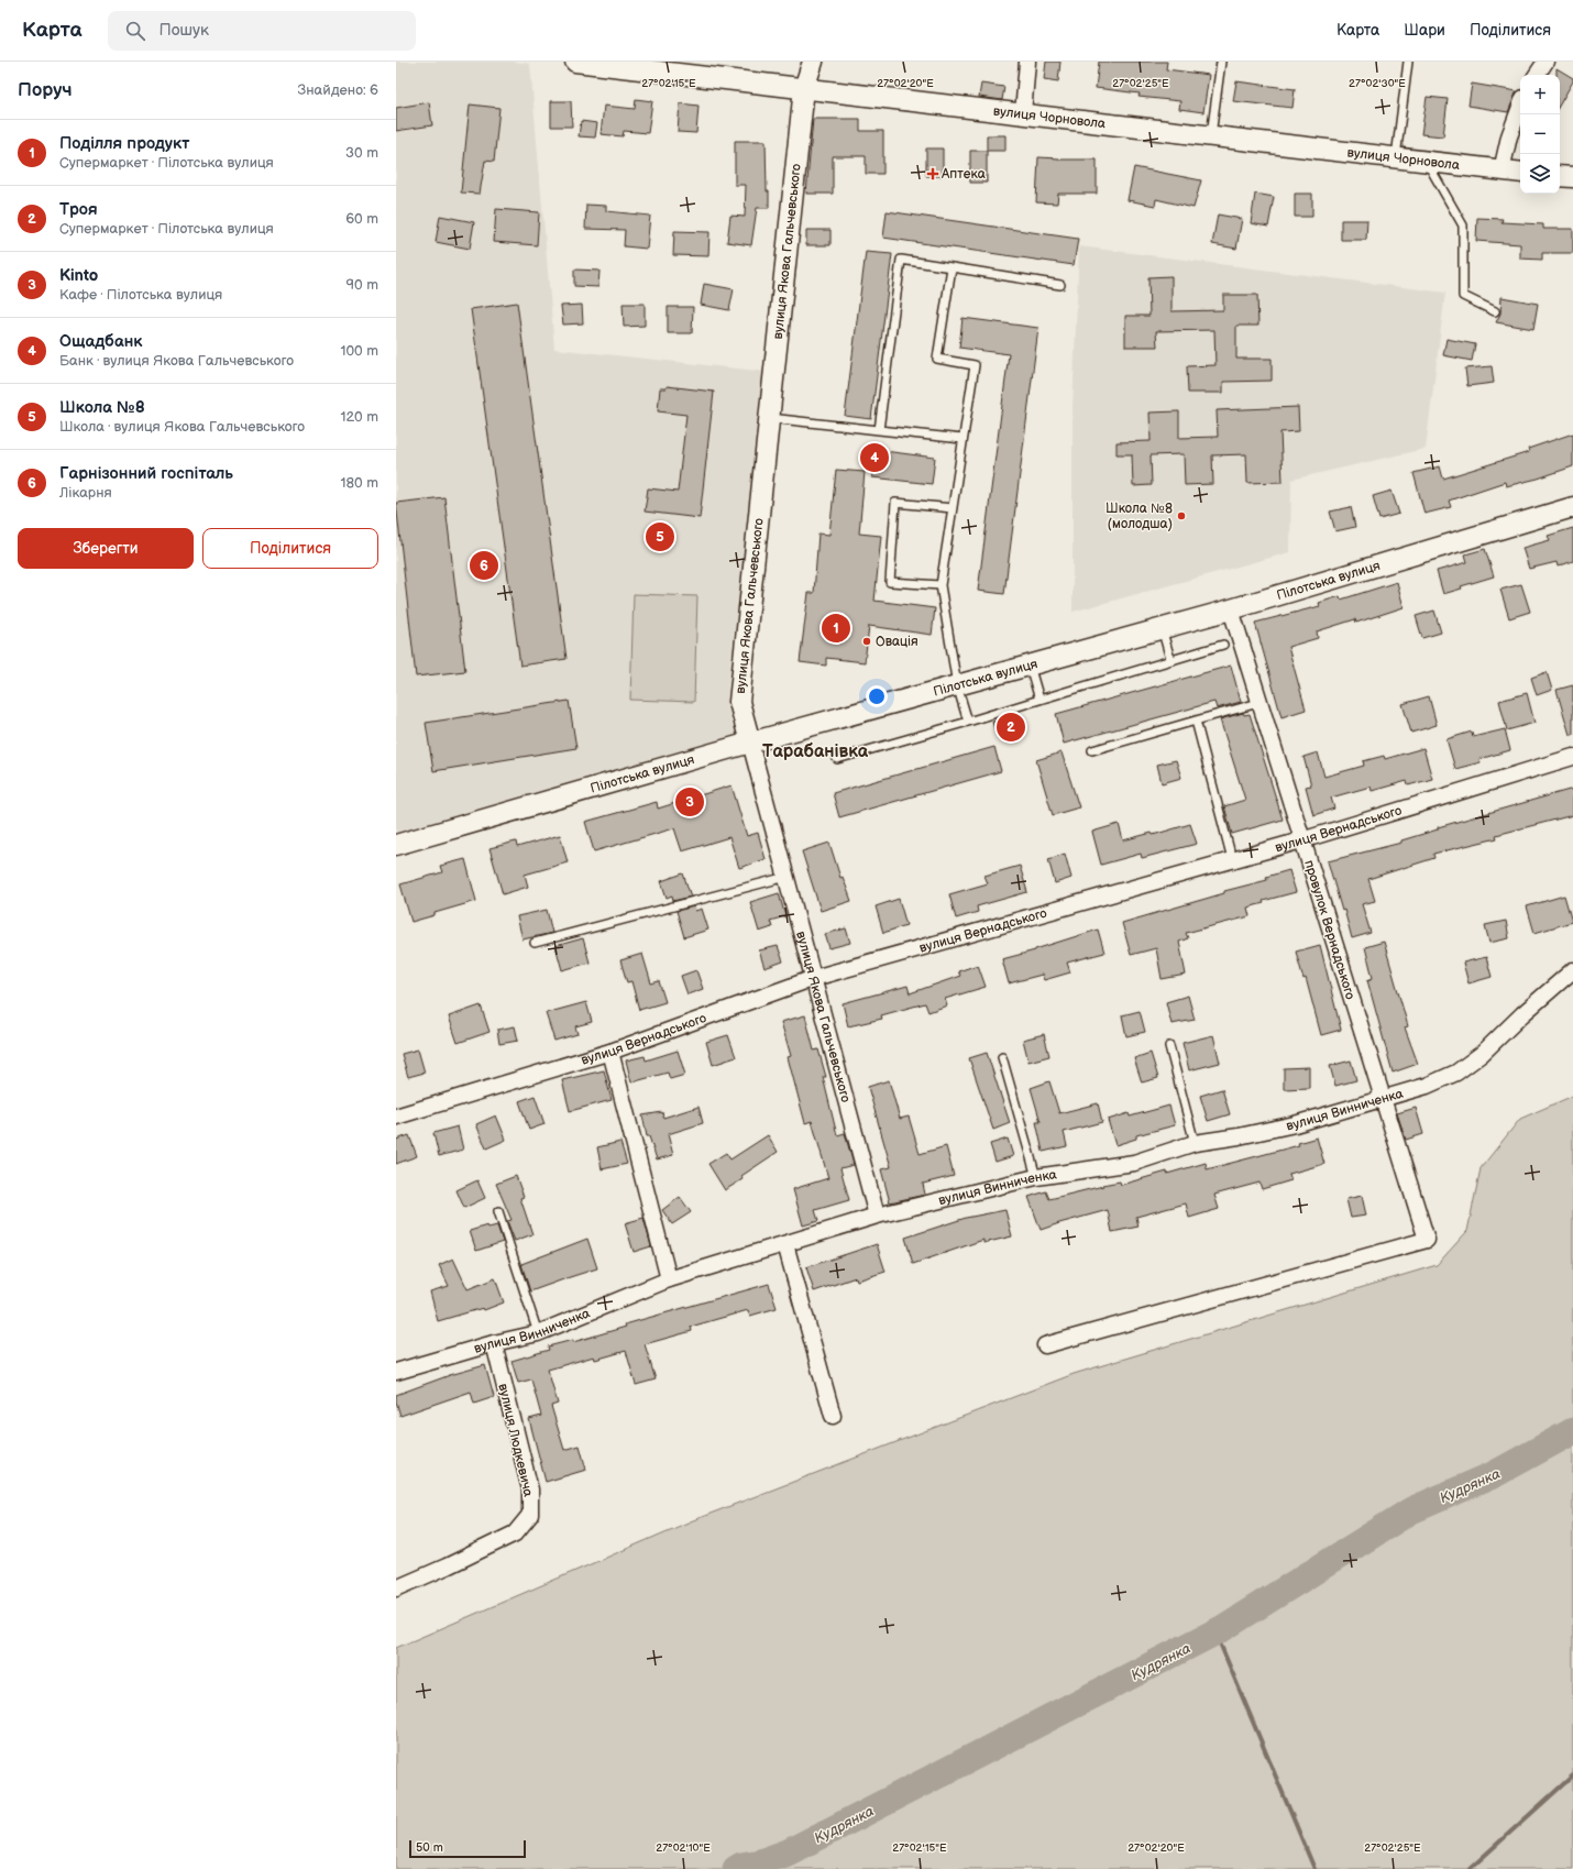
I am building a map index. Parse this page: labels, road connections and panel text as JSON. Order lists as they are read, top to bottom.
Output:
{
  "streets": {
    "street": [
      "вулиця Чорновола",
      "вулиця Якова Гальчевського",
      "Пілотська вулиця",
      "вулиця Вернадського",
      "провулок Вернадського",
      "вулиця Винниченка",
      "вулиця Людкевича"
    ]
  },
  "crossings": [
    ["вулиця Чорновола", "вулиця Якова Гальчевського"],
    ["вулиця Якова Гальчевського", "Пілотська вулиця"],
    ["вулиця Якова Гальчевського", "вулиця Вернадського"],
    ["вулиця Якова Гальчевського", "вулиця Винниченка"],
    ["Пілотська вулиця", "провулок Вернадського"],
    ["вулиця Вернадського", "провулок Вернадського"],
    ["провулок Вернадського", "вулиця Винниченка"],
    ["вулиця Винниченка", "вулиця Людкевича"]
  ],
  "districts": ["Тарабанівка"],
  "water": ["Кудрянка"],
  "places": {
    "health": ["Аптека"],
    "other": ["Школа №8 (молодша)", "Овація"]
  },
  "scale_bar": "50 m",
  "page": {
    "header": "Карта",
    "search": "Пошук",
    "nav": ["Карта", "Шари", "Поділитися"],
    "heading": ["Поруч", "Знайдено: 6"],
    "map_buttons": ["+", "−"],
    "list": [
      {
        "mark": "1",
        "name": "Поділля продукт",
        "note": "Супермаркет · Пілотська вулиця",
        "value": "30 m"
      },
      {
        "mark": "2",
        "name": "Троя",
        "note": "Супермаркет · Пілотська вулиця",
        "value": "60 m"
      },
      {
        "mark": "3",
        "name": "Kinto",
        "note": "Кафе · Пілотська вулиця",
        "value": "90 m"
      },
      {
        "mark": "4",
        "name": "Ощадбанк",
        "note": "Банк · вулиця Якова Гальчевського",
        "value": "100 m"
      },
      {
        "mark": "5",
        "name": "Школа №8",
        "note": "Школа · вулиця Якова Гальчевського",
        "value": "120 m"
      },
      {
        "mark": "6",
        "name": "Гарнізонний госпіталь",
        "note": "Лікарня",
        "value": "180 m"
      }
    ],
    "pins": [
      "4",
      "5",
      "6",
      "1",
      "2",
      "3"
    ],
    "buttons": ["Зберегти", "Поділитися"],
    "scale": "50 m"
  },
  "coordinates": [
    "27°02'15\"E",
    "27°02'20\"E",
    "27°02'25\"E",
    "27°02'30\"E",
    "27°02'10\"E"
  ]
}
